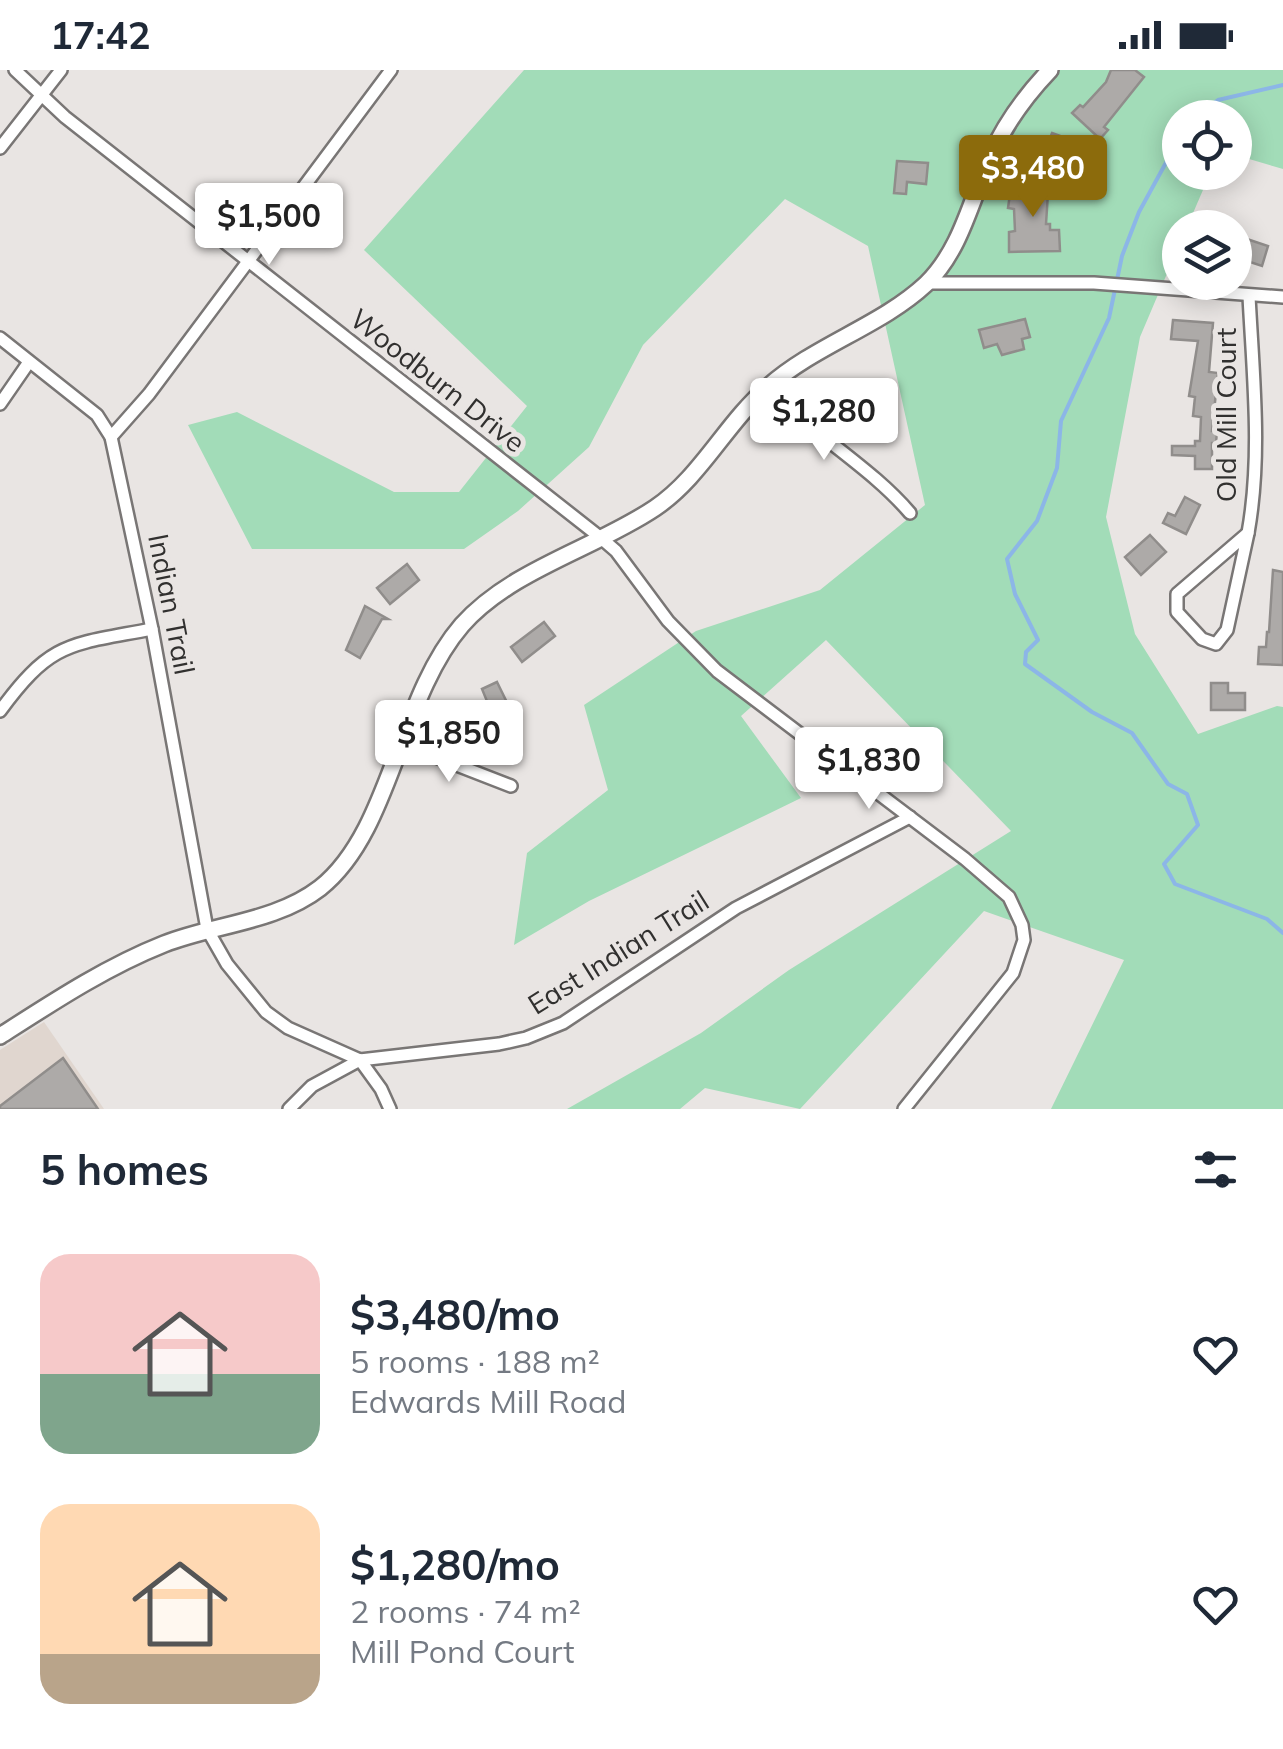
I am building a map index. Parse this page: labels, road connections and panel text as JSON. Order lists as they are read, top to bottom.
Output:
{
  "streets": {
    "street": [
      "Woodburn Drive",
      "Old Mill Court",
      "Indian Trail",
      "East Indian Trail"
    ]
  },
  "crossings": [
    ["Woodburn Drive", "East Indian Trail"]
  ],
  "page": {
    "status": "17:42",
    "price": [
      "$3,480",
      "$1,500",
      "$1,280",
      "$1,850",
      "$1,830"
    ],
    "heading": "5 homes",
    "list": [
      {
        "name": "$3,480/mo",
        "note": "5 rooms · 188 m² · Edwards Mill Road"
      },
      {
        "name": "$1,280/mo",
        "note": "2 rooms · 74 m² · Mill Pond Court"
      }
    ]
  }
}
